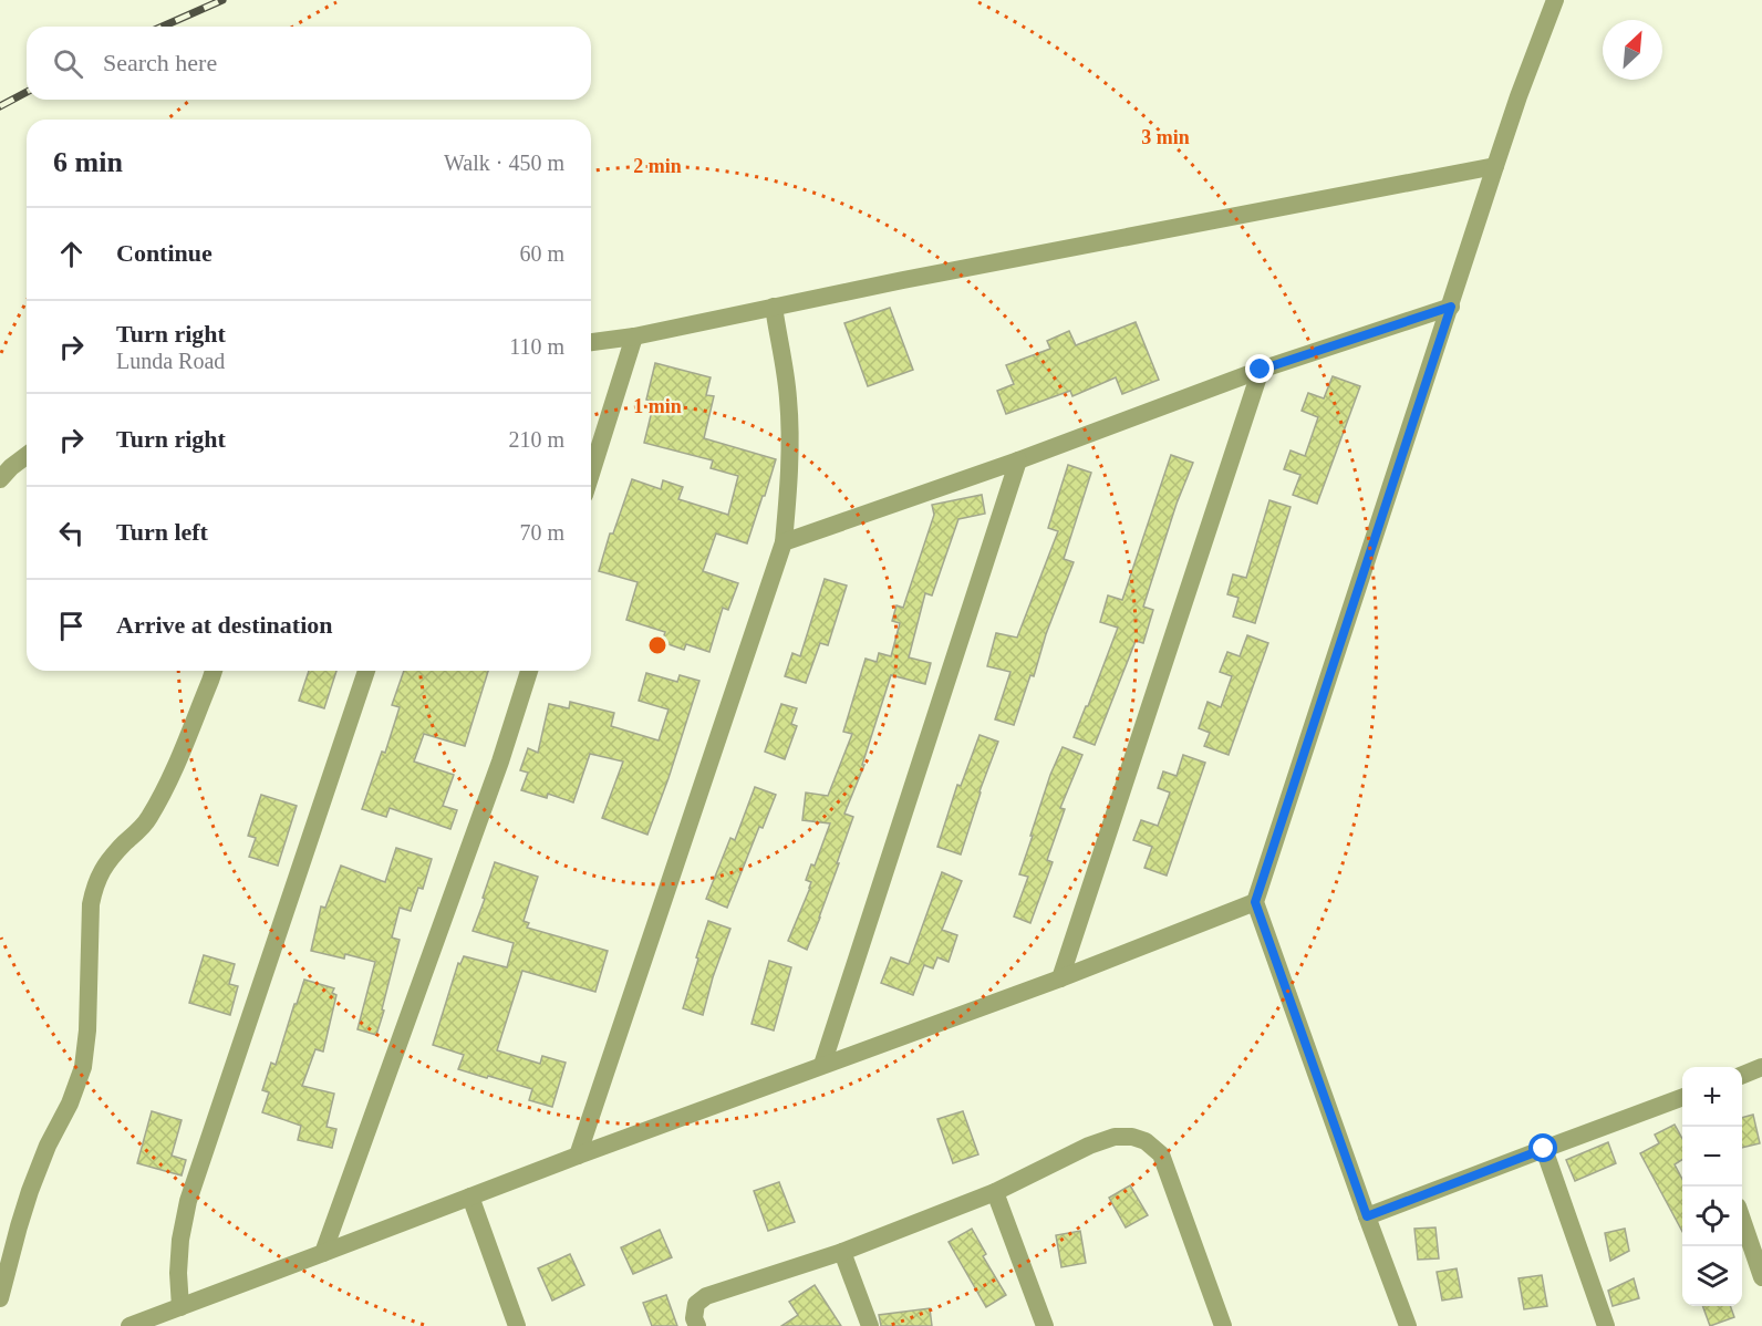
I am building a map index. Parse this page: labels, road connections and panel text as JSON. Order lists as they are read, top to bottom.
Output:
{
  "north": "top right",
  "page": {
    "search": "Search here",
    "heading": ["6 min", "Walk · 450 m"],
    "list": [
      ["Continue", "60 m"],
      ["Turn right", "Lunda Road", "110 m"],
      ["Turn right", "210 m"],
      ["Turn left", "70 m"],
      "Arrive at destination"
    ],
    "map_buttons": ["+", "−"]
  },
  "rings": ["3 min", "2 min", "1 min"]
}
